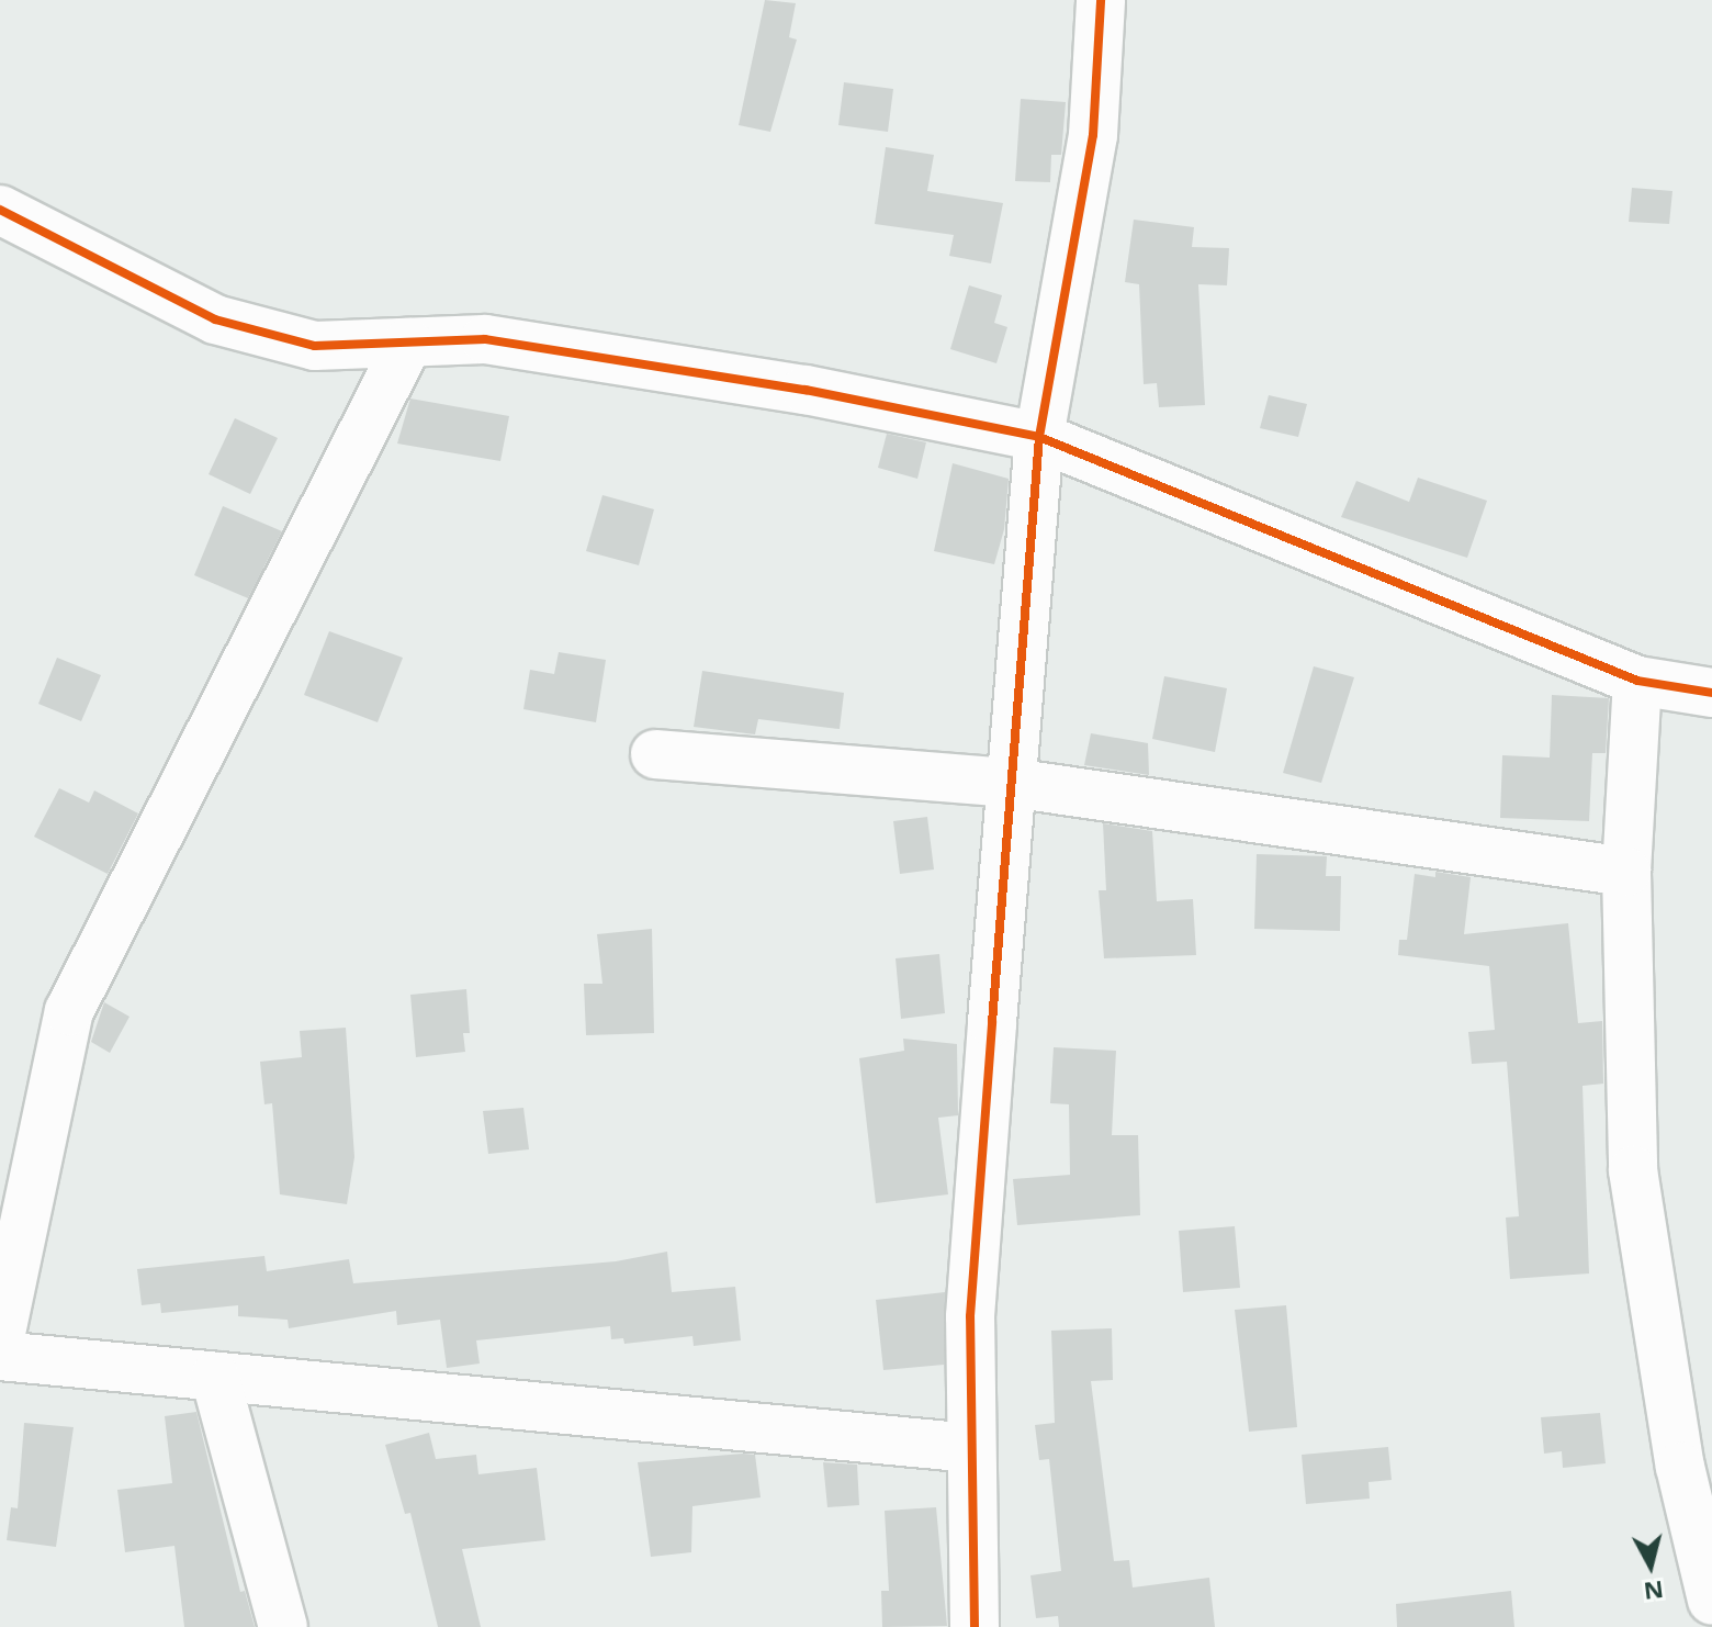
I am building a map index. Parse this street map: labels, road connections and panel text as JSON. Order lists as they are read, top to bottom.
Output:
{
  "north": "bottom"
}
